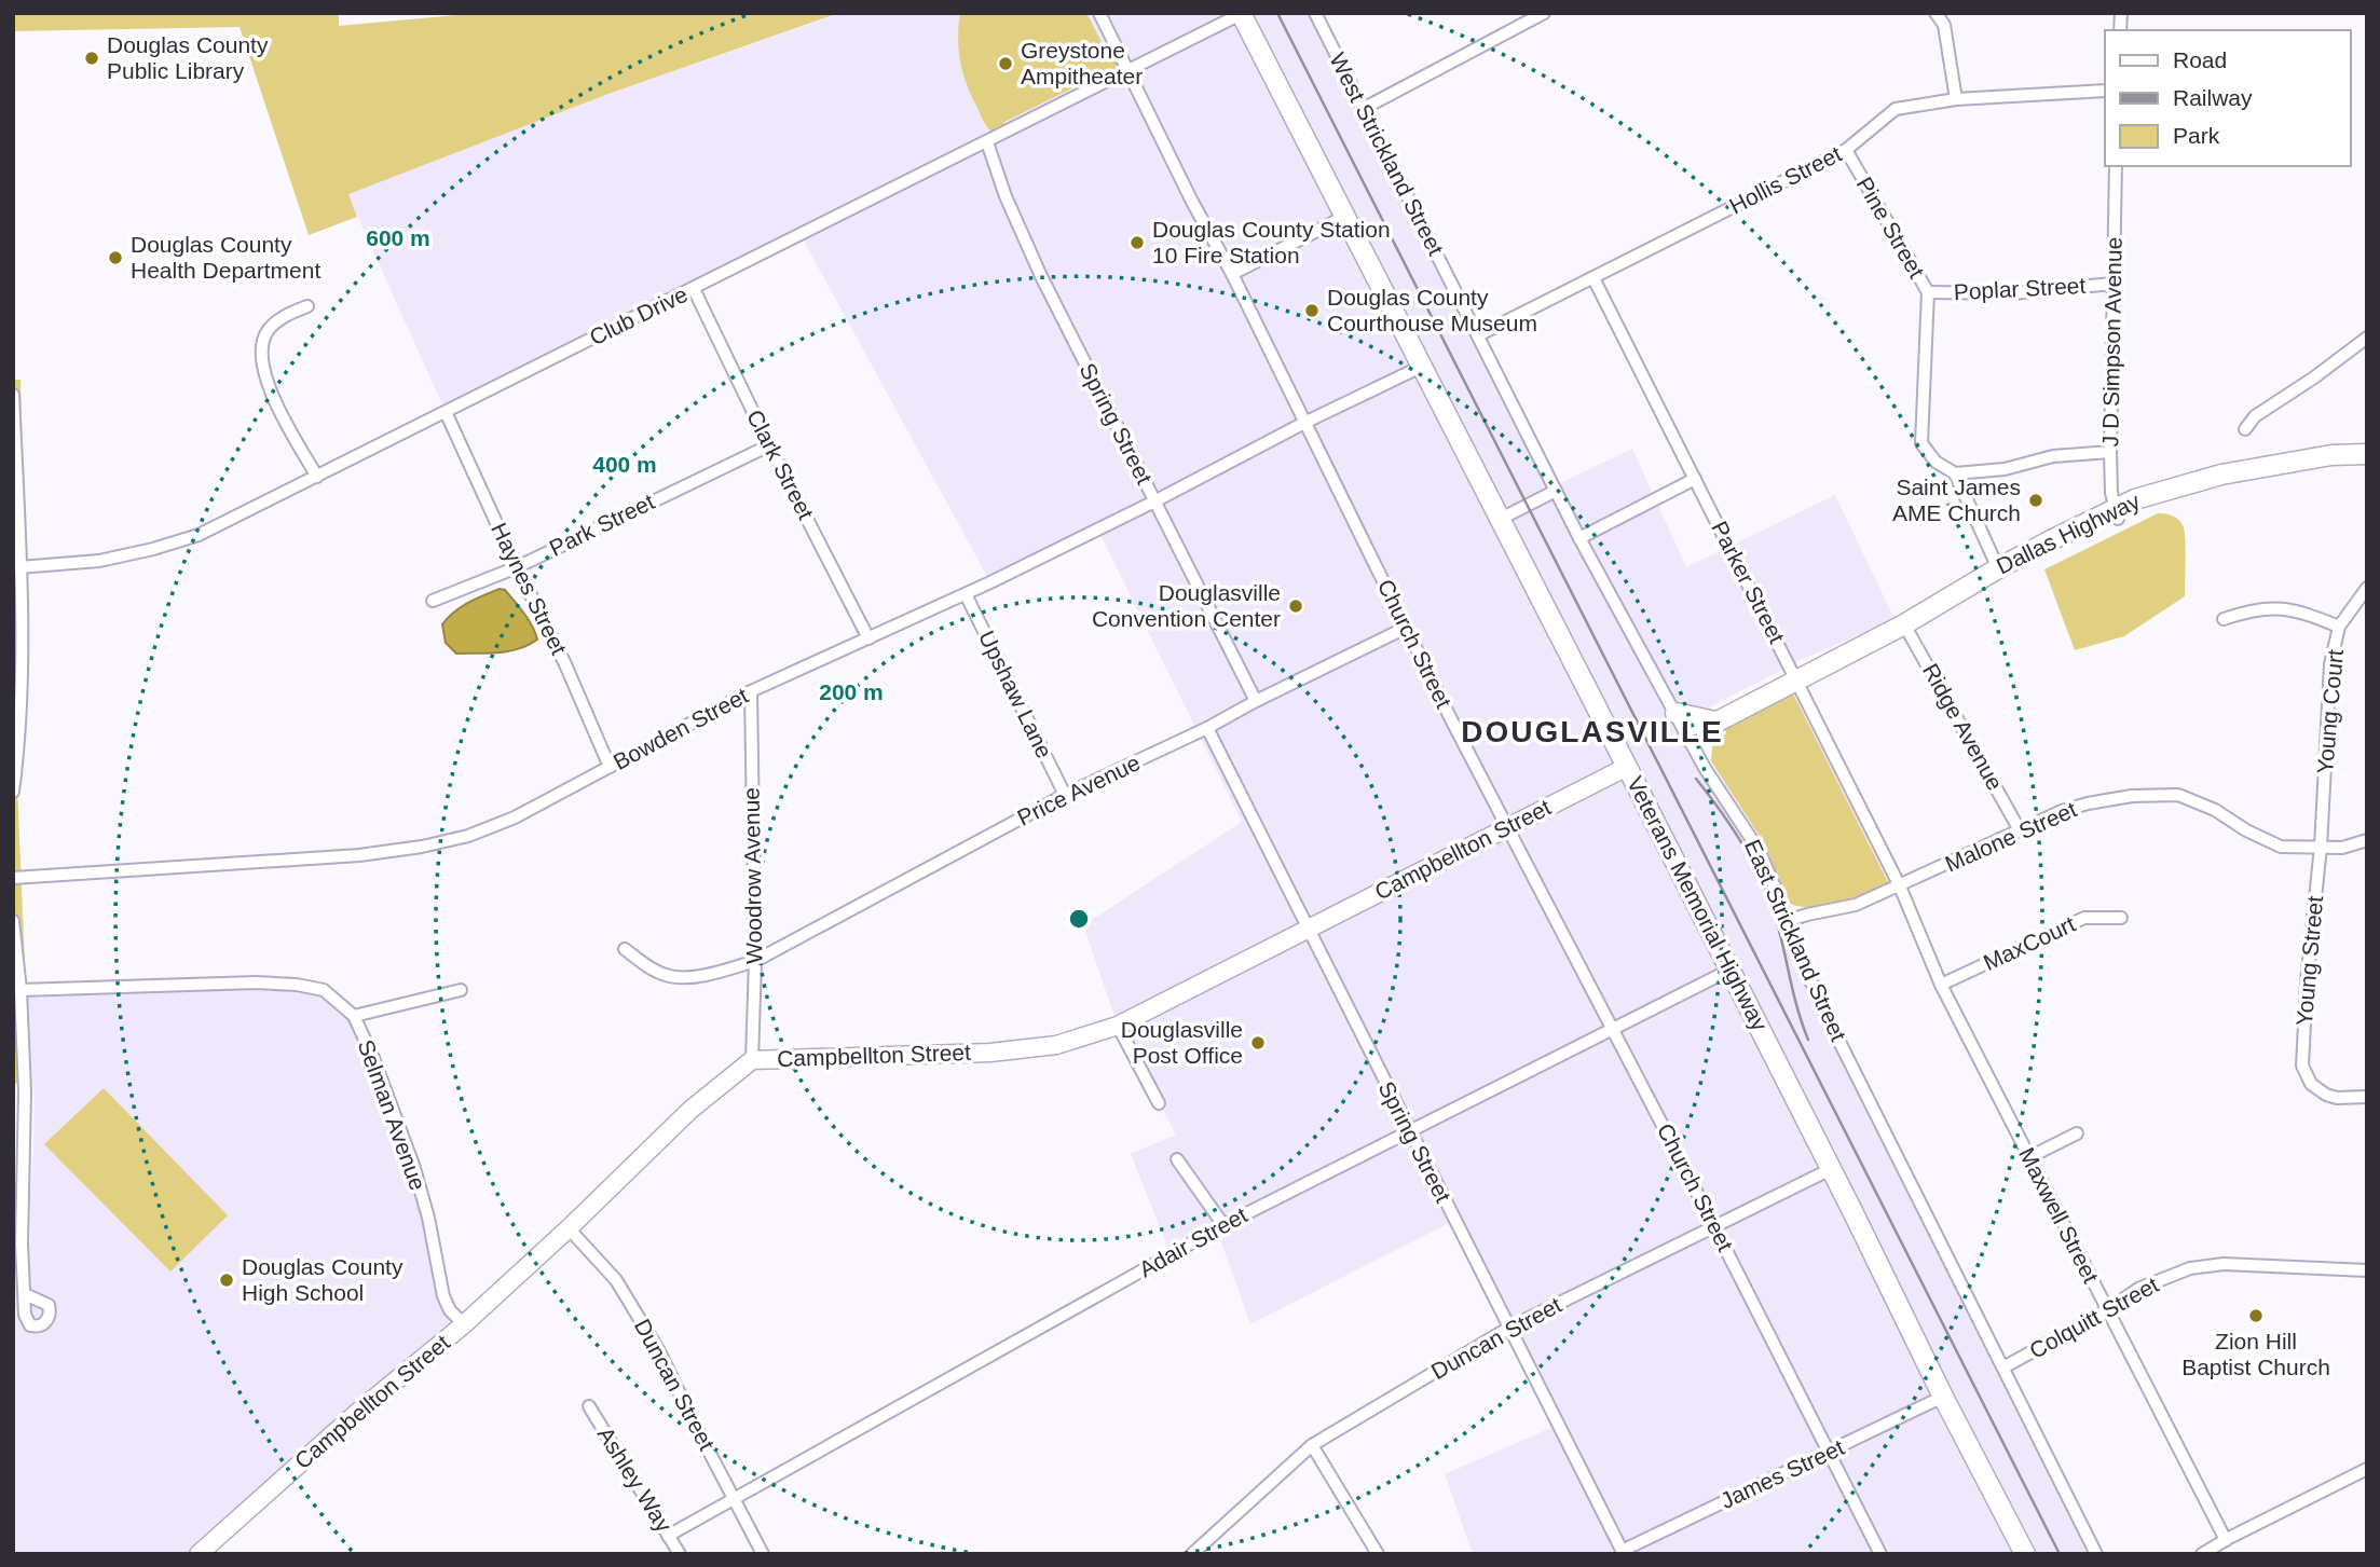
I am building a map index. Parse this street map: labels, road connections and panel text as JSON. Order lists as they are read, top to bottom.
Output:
{
  "streets": {
    "main road": ["Dallas Highway", "Campbellton Street", "Veterans Memorial Highway"],
    "street": [
      "West Strickland Street",
      "Hollis Street",
      "Pine Street",
      "Poplar Street",
      "Club Drive",
      "J D Simpson Avenue",
      "Spring Street",
      "Clark Street",
      "Park Street",
      "Parker Street",
      "Haynes Street",
      "Church Street",
      "Upshaw Lane",
      "Young Court",
      "Ridge Avenue",
      "Bowden Street",
      "Price Avenue",
      "Malone Street",
      "Woodrow Avenue",
      "East Strickland Street",
      "MaxCourt",
      "Young Street",
      "Selman Avenue",
      "Maxwell Street",
      "Adair Street",
      "Colquitt Street",
      "Duncan Street",
      "James Street",
      "Ashley Way"
    ]
  },
  "crossings": [
    ["West Strickland Street", "Hollis Street"],
    ["West Strickland Street", "East Strickland Street"],
    ["Hollis Street", "Pine Street"],
    ["Hollis Street", "Parker Street"],
    ["Hollis Street", "East Strickland Street"],
    ["Pine Street", "Poplar Street"],
    ["Poplar Street", "J D Simpson Avenue"],
    ["Club Drive", "Spring Street"],
    ["Club Drive", "Clark Street"],
    ["Club Drive", "Haynes Street"],
    ["Club Drive", "Church Street"],
    ["Club Drive", "Veterans Memorial Highway"],
    ["J D Simpson Avenue", "Dallas Highway"],
    ["Spring Street", "Bowden Street"],
    ["Spring Street", "Price Avenue"],
    ["Spring Street", "Campbellton Street"],
    ["Spring Street", "Adair Street"],
    ["Spring Street", "Duncan Street"],
    ["Spring Street", "James Street"],
    ["Clark Street", "Park Street"],
    ["Clark Street", "Bowden Street"],
    ["Park Street", "Haynes Street"],
    ["Dallas Highway", "Parker Street"],
    ["Dallas Highway", "Ridge Avenue"],
    ["Dallas Highway", "East Strickland Street"],
    ["Parker Street", "Malone Street"],
    ["Parker Street", "Maxwell Street"],
    ["Haynes Street", "Bowden Street"],
    ["Church Street", "Bowden Street"],
    ["Church Street", "Price Avenue"],
    ["Church Street", "Campbellton Street"],
    ["Church Street", "Adair Street"],
    ["Church Street", "Duncan Street"],
    ["Church Street", "James Street"],
    ["Upshaw Lane", "Bowden Street"],
    ["Upshaw Lane", "Price Avenue"],
    ["Young Court", "Malone Street"],
    ["Young Court", "Young Street"],
    ["Ridge Avenue", "Malone Street"],
    ["Bowden Street", "Woodrow Avenue"],
    ["Bowden Street", "Veterans Memorial Highway"],
    ["Price Avenue", "Woodrow Avenue"],
    ["Malone Street", "East Strickland Street"],
    ["Malone Street", "Young Street"],
    ["Malone Street", "Maxwell Street"],
    ["Campbellton Street", "Woodrow Avenue"],
    ["Campbellton Street", "Veterans Memorial Highway"],
    ["Campbellton Street", "Selman Avenue"],
    ["Campbellton Street", "Duncan Street"],
    ["Veterans Memorial Highway", "Adair Street"],
    ["Veterans Memorial Highway", "Duncan Street"],
    ["Veterans Memorial Highway", "James Street"],
    ["East Strickland Street", "Colquitt Street"],
    ["MaxCourt", "Maxwell Street"],
    ["Maxwell Street", "Colquitt Street"],
    ["Adair Street", "Duncan Street"],
    ["Adair Street", "Ashley Way"]
  ],
  "districts": ["DOUGLASVILLE"],
  "places": [
    "Douglas County Public Library",
    "Greystone Ampitheater",
    "Douglas County Station 10 Fire Station",
    "Douglas County Health Department",
    "Douglas County Courthouse Museum",
    "Saint James AME Church",
    "Douglasville Convention Center",
    "Douglasville Post Office",
    "Douglas County High School",
    "Zion Hill Baptist Church"
  ],
  "legend": ["Road", "Railway", "Park"],
  "rings": ["600 m", "400 m", "200 m"]
}
